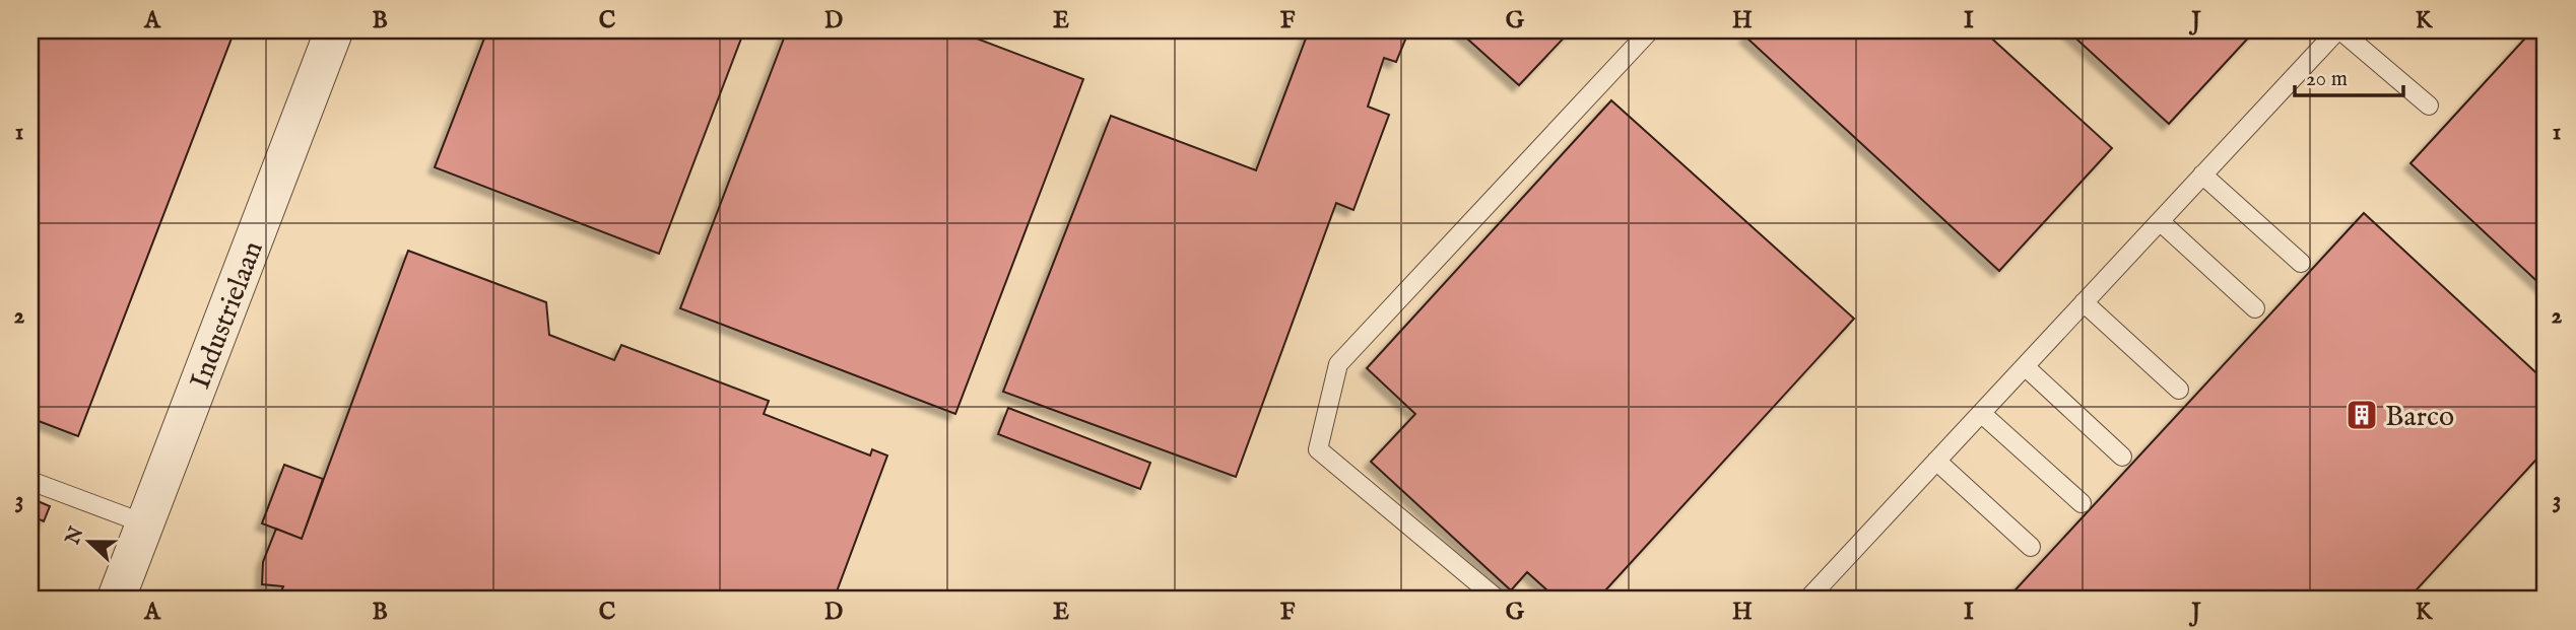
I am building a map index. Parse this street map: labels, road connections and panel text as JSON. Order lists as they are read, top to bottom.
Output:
{
  "streets": {
    "street": ["Industrielaan"]
  },
  "places": {
    "building": ["Barco"]
  },
  "scale_bar": "20 m",
  "north": "left",
  "grid": {
    "columns": [
      "A",
      "B",
      "C",
      "D",
      "E",
      "F",
      "G",
      "H",
      "I",
      "J",
      "K"
    ],
    "rows": ["1", "2", "3"]
  }
}
